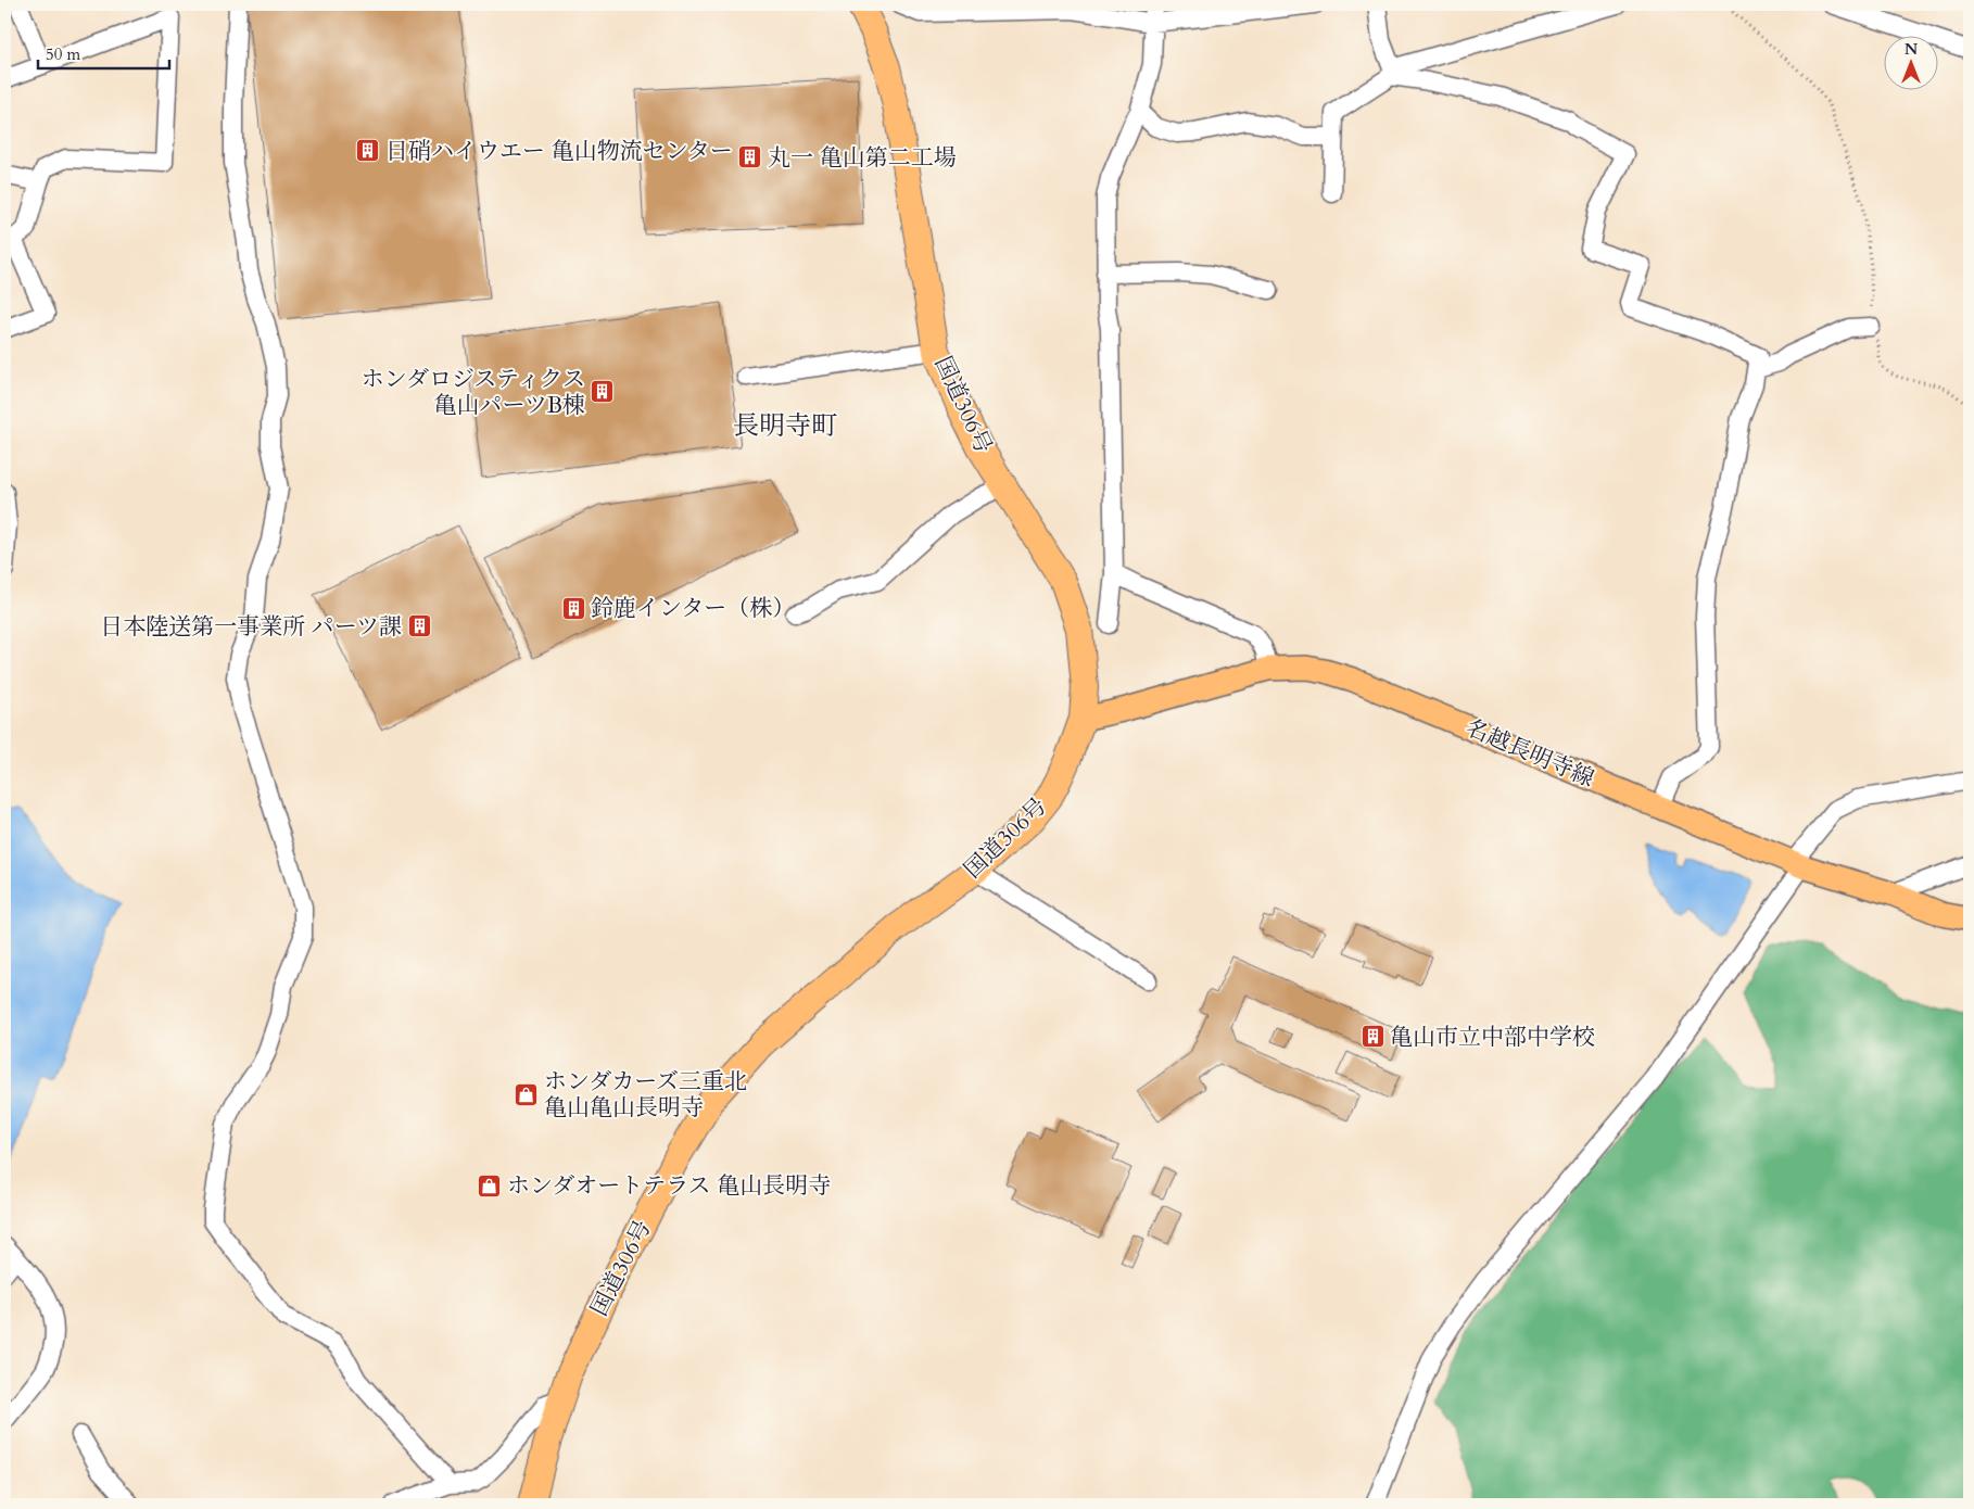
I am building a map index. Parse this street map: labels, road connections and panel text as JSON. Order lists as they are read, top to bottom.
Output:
{
  "streets": {
    "highway": ["国道306号"],
    "main road": ["名越長明寺線"]
  },
  "crossings": [
    ["国道306号", "名越長明寺線"]
  ],
  "districts": ["長明寺町"],
  "places": {
    "building": [
      "日硝ハイウエー 亀山物流センター",
      "丸一 亀山第二工場",
      "ホンダロジスティクス 亀山パーツB棟",
      "鈴鹿インター（株）",
      "日本陸送第一事業所 パーツ課",
      "亀山市立中部中学校"
    ],
    "shop": ["ホンダカーズ三重北 亀山亀山長明寺", "ホンダオートテラス 亀山長明寺"]
  },
  "scale_bar": "50 m",
  "north": "top"
}
